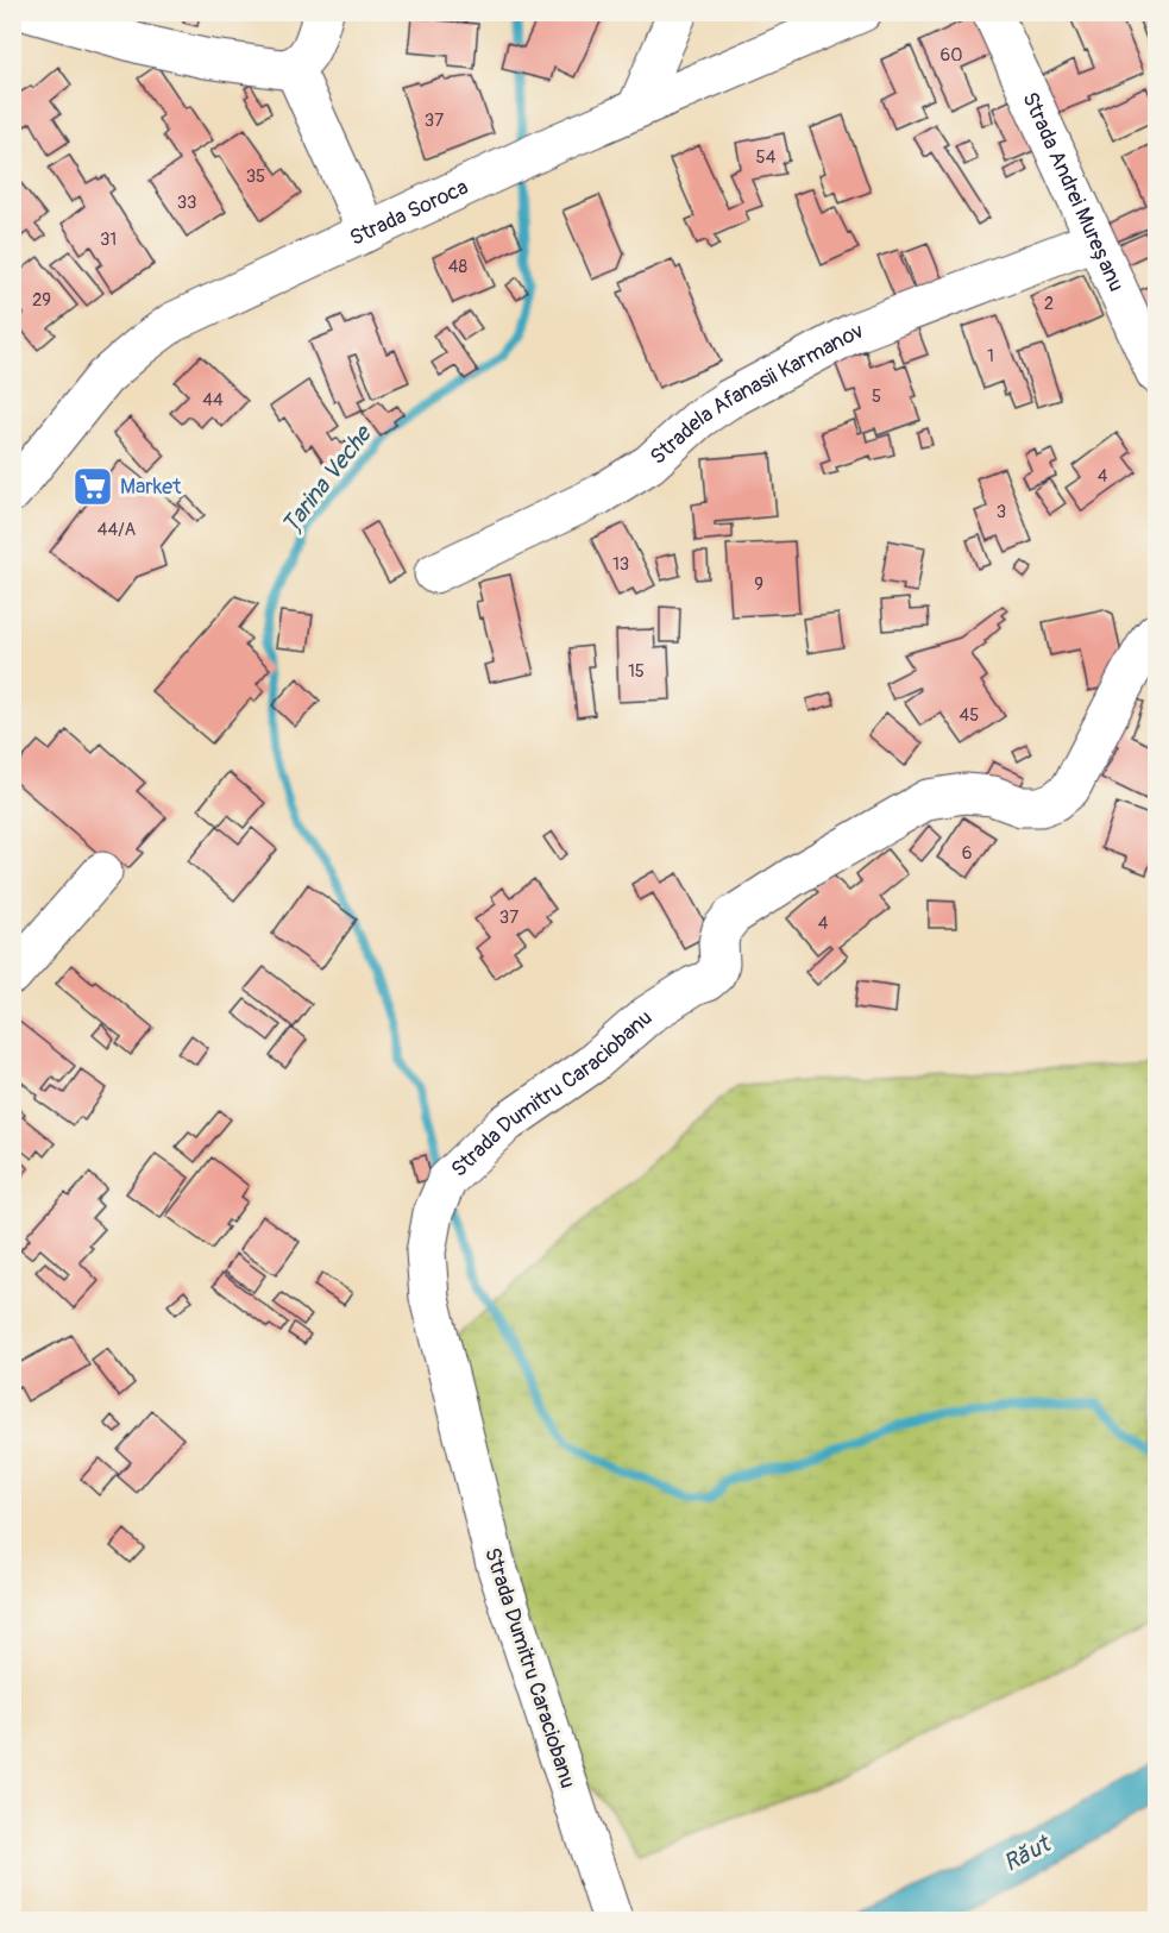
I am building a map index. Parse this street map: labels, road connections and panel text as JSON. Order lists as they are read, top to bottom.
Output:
{
  "streets": {
    "street": [
      "Strada Andrei Mureșanu",
      "Strada Soroca",
      "Stradela Afanasii Karmanov",
      "Strada Dumitru Caraciobanu"
    ]
  },
  "crossings": [
    ["Strada Andrei Mureșanu", "Stradela Afanasii Karmanov"]
  ],
  "water": ["Țarina Veche", "Răut"],
  "places": {
    "supermarket": ["Market"]
  },
  "house_numbers": [
    "60",
    "37",
    "54",
    "35",
    "33",
    "31",
    "48",
    "29",
    "2",
    "1",
    "5",
    "44",
    "4",
    "3",
    "44/A",
    "13",
    "9",
    "15",
    "45",
    "6",
    "37",
    "4"
  ]
}
